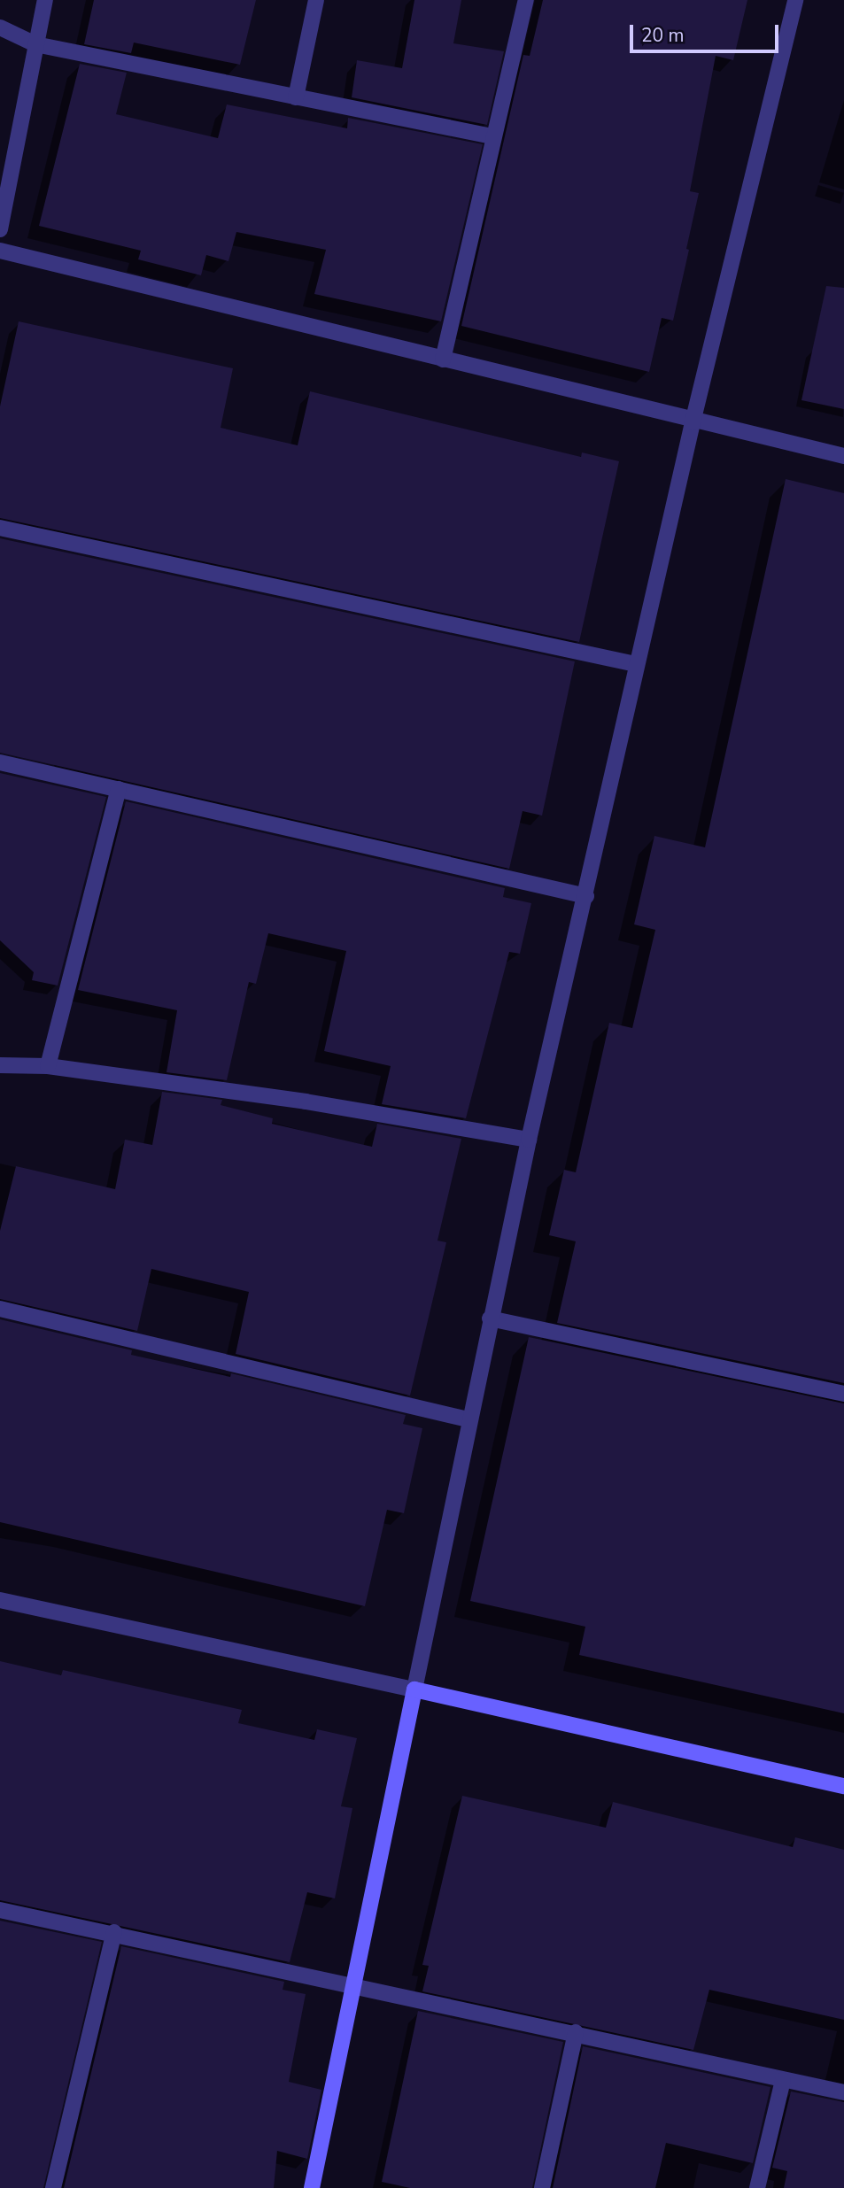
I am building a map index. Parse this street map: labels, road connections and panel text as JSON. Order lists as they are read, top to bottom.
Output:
{
  "scale_bar": "20 m"
}
